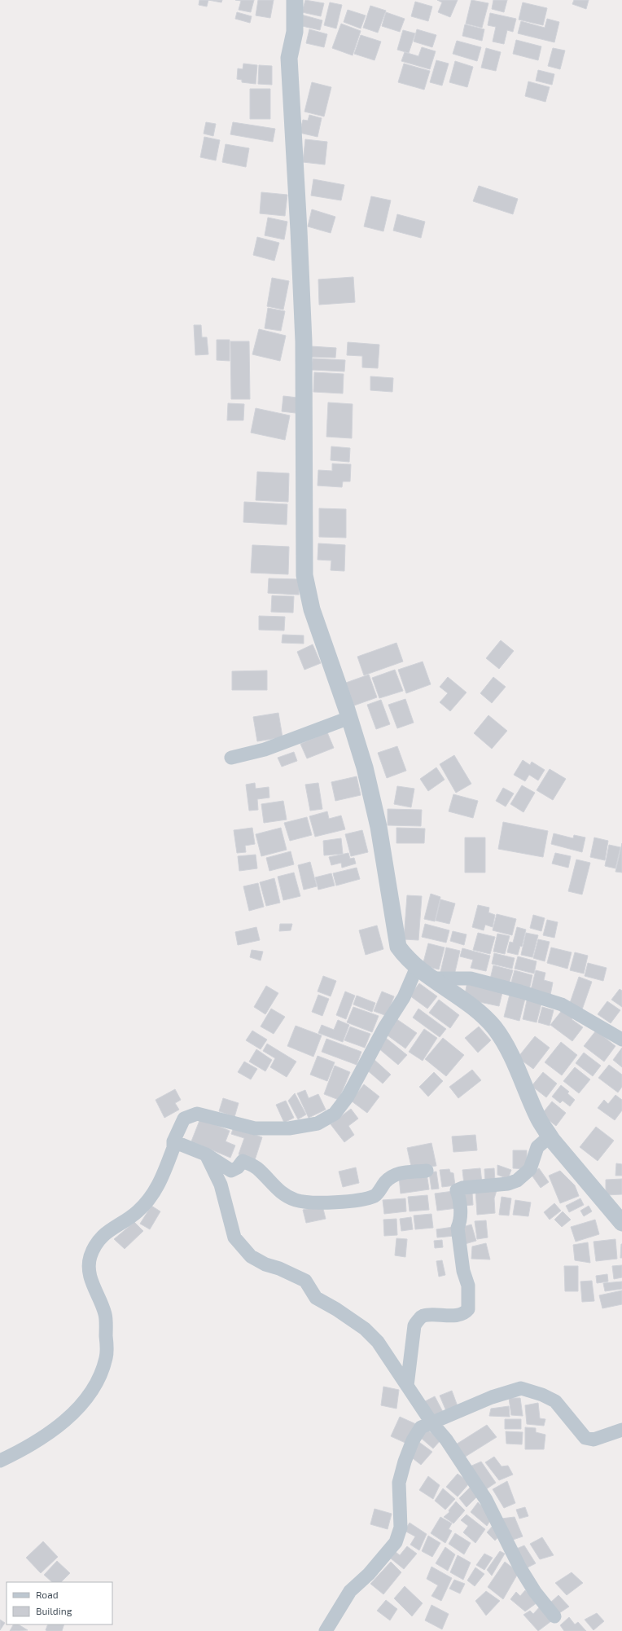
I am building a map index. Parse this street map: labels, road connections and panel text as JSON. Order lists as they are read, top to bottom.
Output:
{
  "legend": ["Road", "Building"]
}
